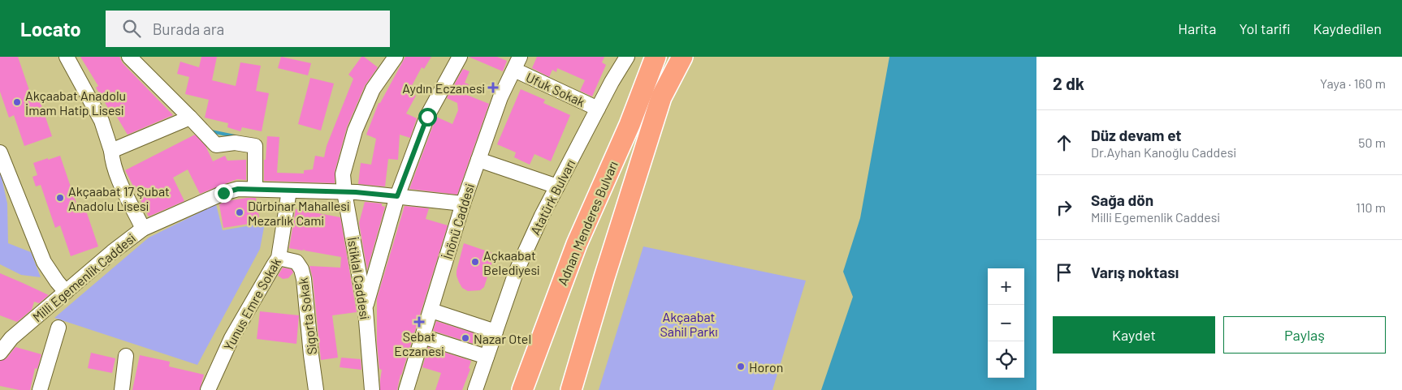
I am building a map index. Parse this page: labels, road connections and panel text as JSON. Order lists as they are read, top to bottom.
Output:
{
  "streets": {
    "highway": ["Adnan Menderes Bulvarı"],
    "street": [
      "Ufuk Sokak",
      "Atatürk Bulvarı",
      "İnönü Caddesi",
      "Milli Egemenlik Caddesi",
      "İstiklal Caddesi",
      "Yunus Emre Sokak",
      "Sigorta Sokak"
    ]
  },
  "crossings": [
    ["Ufuk Sokak", "Atatürk Bulvarı"],
    ["Ufuk Sokak", "İnönü Caddesi"],
    ["İnönü Caddesi", "Milli Egemenlik Caddesi"],
    ["Milli Egemenlik Caddesi", "İstiklal Caddesi"],
    ["Milli Egemenlik Caddesi", "Yunus Emre Sokak"],
    ["Yunus Emre Sokak", "Sigorta Sokak"]
  ],
  "parks": ["Akçaabat Sahil Parkı"],
  "places": {
    "health": ["Aydın Eczanesi", "Sebat Eczanesi"],
    "other": [
      "Akçaabat Anadolu İmam Hatip Lisesi",
      "Akçaabat 17 Şubat Anadolu Lisesi",
      "Dürbinar Mahallesi Mezarlık Cami",
      "Açkaabat Belediyesi",
      "Nazar Otel",
      "Horon"
    ]
  },
  "page": {
    "header": "Locato",
    "search": "Burada ara",
    "nav": ["Harita", "Yol tarifi", "Kaydedilen"],
    "heading": ["2 dk", "Yaya · 160 m"],
    "list": [
      ["Düz devam et", "Dr.Ayhan Kanoğlu Caddesi", "50 m"],
      ["Sağa dön", "Milli Egemenlik Caddesi", "110 m"],
      "Varış noktası"
    ],
    "map_buttons": ["+", "−"],
    "buttons": ["Kaydet", "Paylaş"]
  }
}
